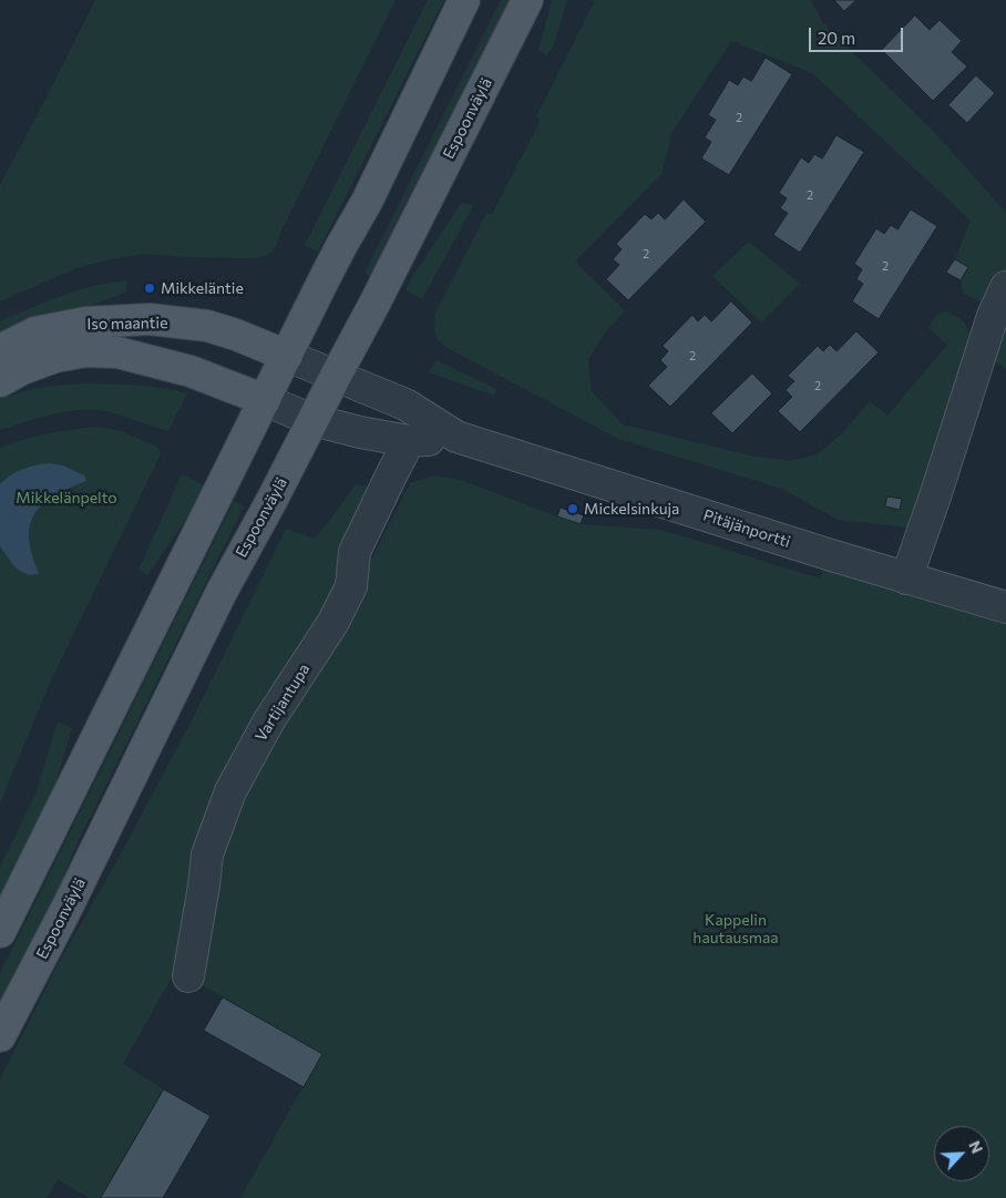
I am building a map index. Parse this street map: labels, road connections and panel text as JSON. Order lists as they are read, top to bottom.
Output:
{
  "streets": {
    "main road": ["Espoonväylä", "Iso maantie"],
    "street": ["Pitäjänportti", "Vartijantupa"]
  },
  "crossings": [
    ["Espoonväylä", "Pitäjänportti"],
    ["Iso maantie", "Pitäjänportti"],
    ["Pitäjänportti", "Vartijantupa"]
  ],
  "parks": ["Mikkelänpelto", "Kappelin hautausmaa"],
  "places": ["Mikkeläntie", "Mickelsinkuja"],
  "house_numbers": [
    "2",
    "2",
    "2",
    "2",
    "2",
    "2"
  ],
  "scale_bar": "20 m",
  "north": "top right"
}
